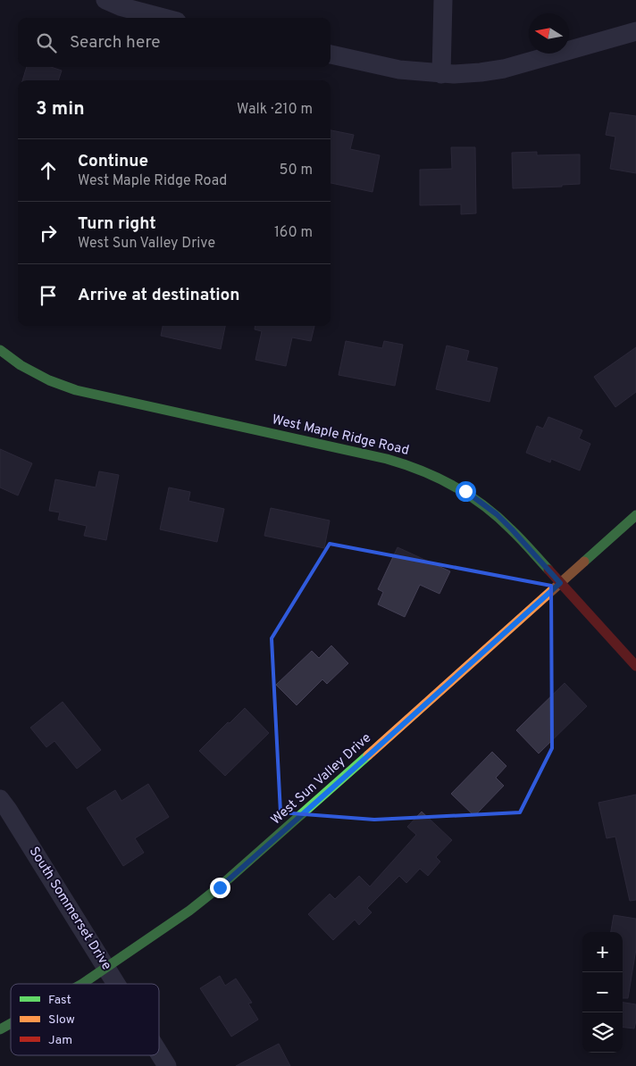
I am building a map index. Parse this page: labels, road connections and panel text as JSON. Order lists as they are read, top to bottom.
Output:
{
  "streets": {
    "street": ["West Maple Ridge Road", "West Sun Valley Drive", "South Sommerset Drive"]
  },
  "crossings": [
    ["West Maple Ridge Road", "West Sun Valley Drive"],
    ["West Sun Valley Drive", "South Sommerset Drive"]
  ],
  "legend": ["Fast", "Slow", "Jam"],
  "north": "left",
  "page": {
    "search": "Search here",
    "heading": ["3 min", "Walk · 210 m"],
    "list": [
      ["Continue", "West Maple Ridge Road", "50 m"],
      ["Turn right", "West Sun Valley Drive", "160 m"],
      "Arrive at destination"
    ],
    "map_buttons": ["+", "−"]
  }
}
